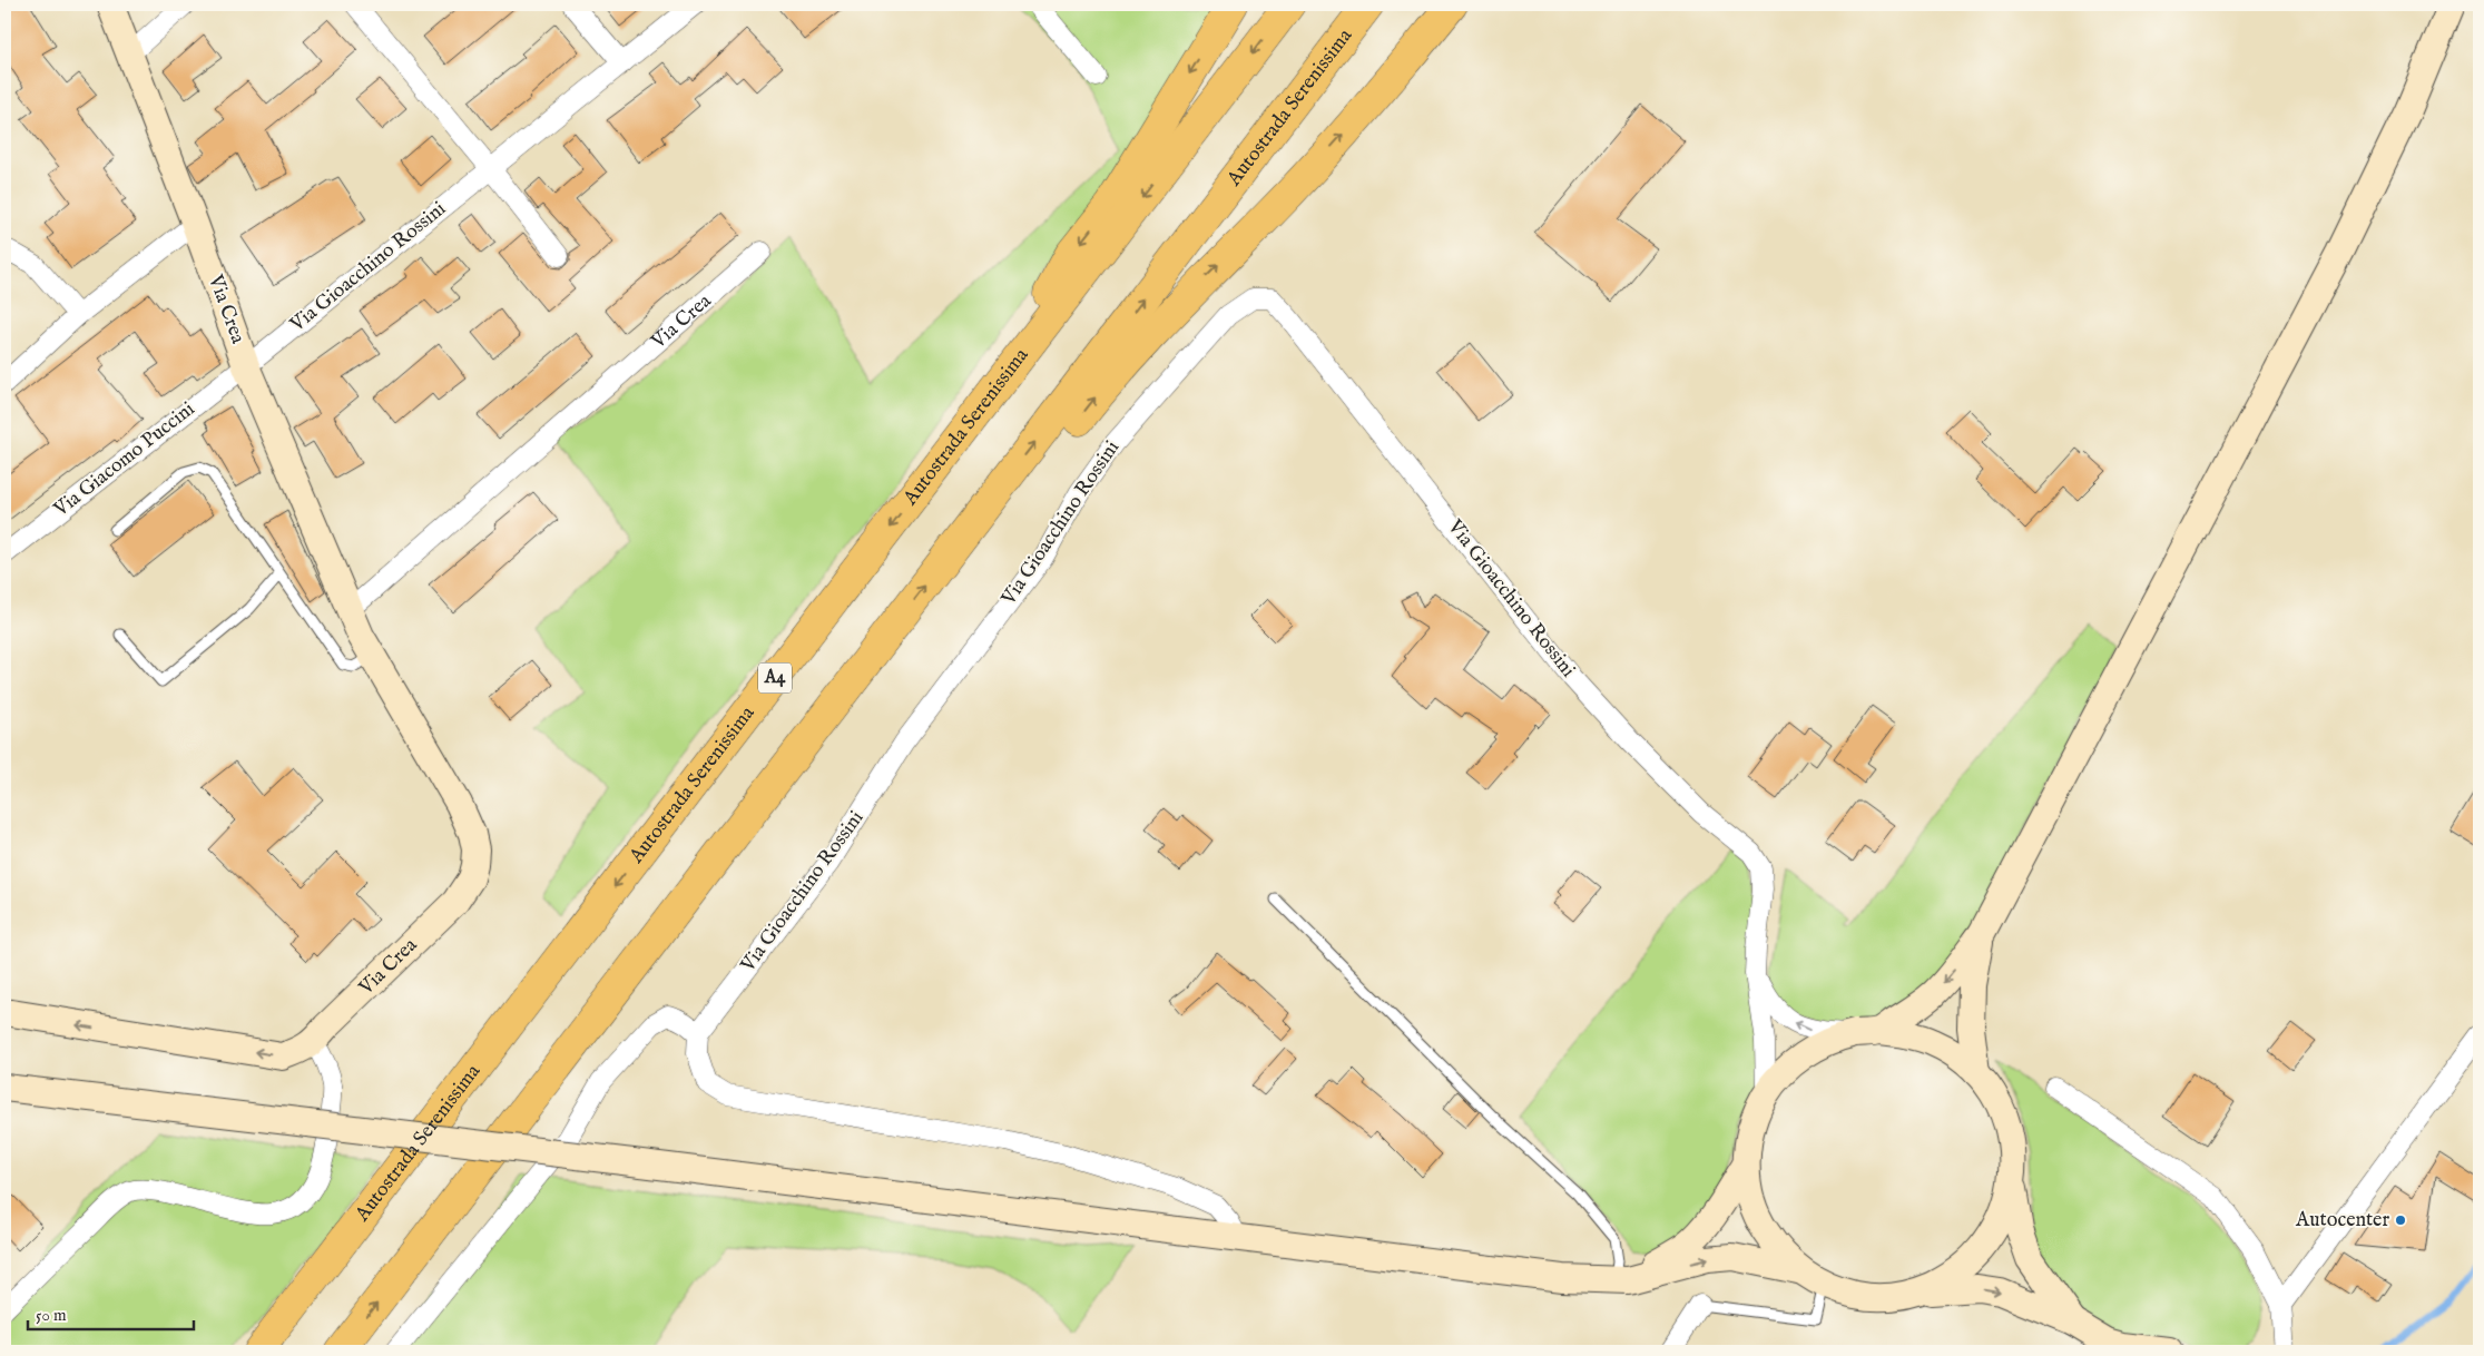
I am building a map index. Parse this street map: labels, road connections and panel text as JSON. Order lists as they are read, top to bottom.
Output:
{
  "streets": {
    "highway": ["Autostrada Serenissima", "A4"],
    "main road": ["Via Crea"],
    "street": ["Via Gioacchino Rossini", "Via Giacomo Puccini"]
  },
  "crossings": [
    ["Via Gioacchino Rossini", "Via Crea"],
    ["Via Gioacchino Rossini", "Via Giacomo Puccini"],
    ["Via Crea", "Via Giacomo Puccini"]
  ],
  "places": ["Autocenter"],
  "scale_bar": "50 m"
}
